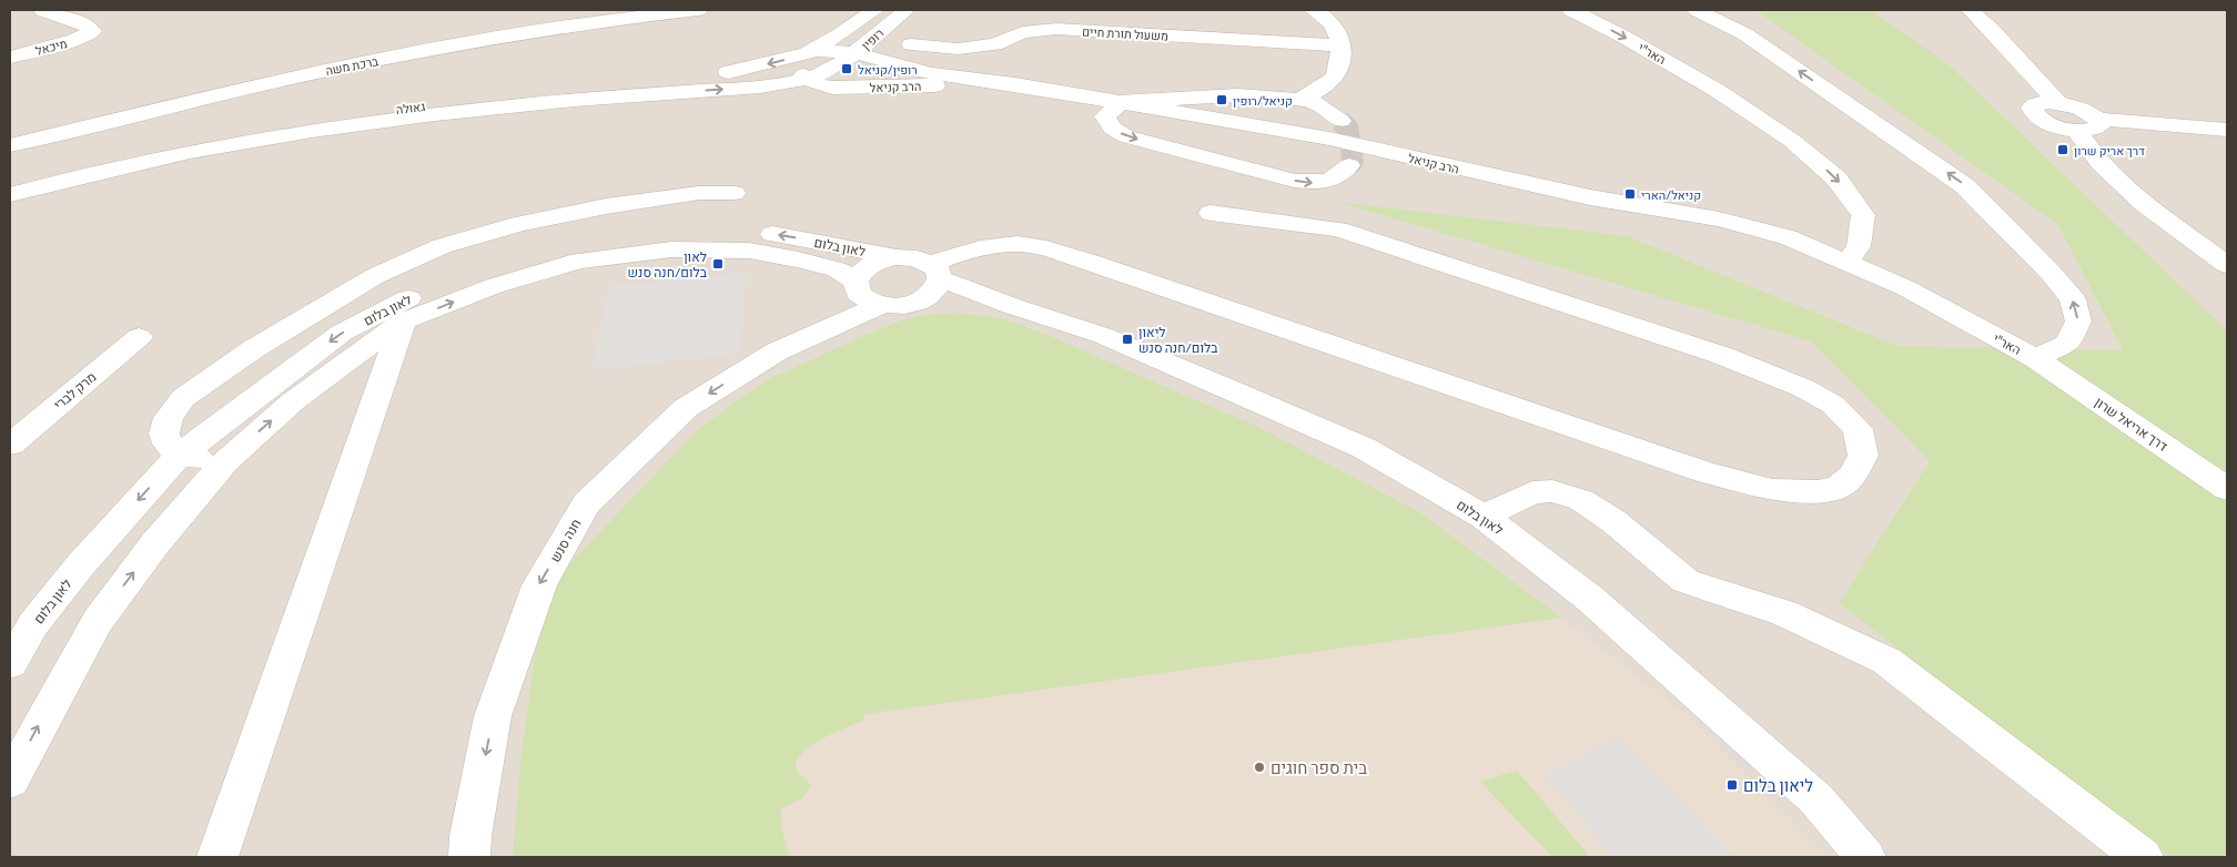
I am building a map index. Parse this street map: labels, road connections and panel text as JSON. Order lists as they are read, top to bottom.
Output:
{
  "streets": {
    "street": [
      "משעול תורת חיים",
      "רופין",
      "מיכאל",
      "האר\"י",
      "ברכת משה",
      "הרב קניאל",
      "גאולה",
      "לאון בלום",
      "מרק לברי",
      "דרך אריאל שרון",
      "חנה סנש"
    ]
  },
  "crossings": [
    ["רופין", "הרב קניאל"],
    ["רופין", "גאולה"],
    ["האר\"י", "הרב קניאל"],
    ["האר\"י", "דרך אריאל שרון"],
    ["הרב קניאל", "גאולה"],
    ["לאון בלום", "חנה סנש"]
  ],
  "one_way": ["חנה סנש"],
  "places": {
    "transit": [
      "רופין/קניאל",
      "קניאל/רופין",
      "דרך אריק שרון",
      "קניאל/הארי",
      "לאון בלום/חנה סנש",
      "ליאון בלום/חנה סנש",
      "ליאון בלום"
    ],
    "other": ["בית ספר חוגים"]
  }
}
